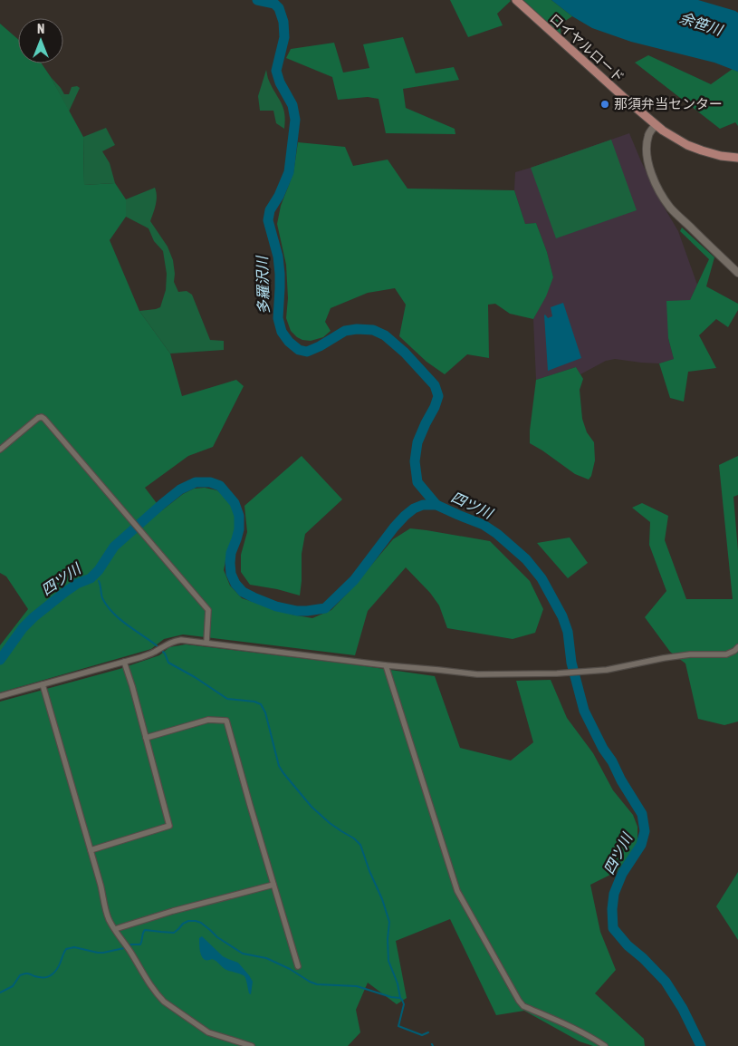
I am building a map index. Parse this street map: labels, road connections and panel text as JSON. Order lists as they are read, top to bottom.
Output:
{
  "streets": {
    "main road": ["ロイヤルロード"]
  },
  "water": ["余笹川", "多羅沢川", "四ツ川"],
  "places": ["那須弁当センター"],
  "north": "top"
}
